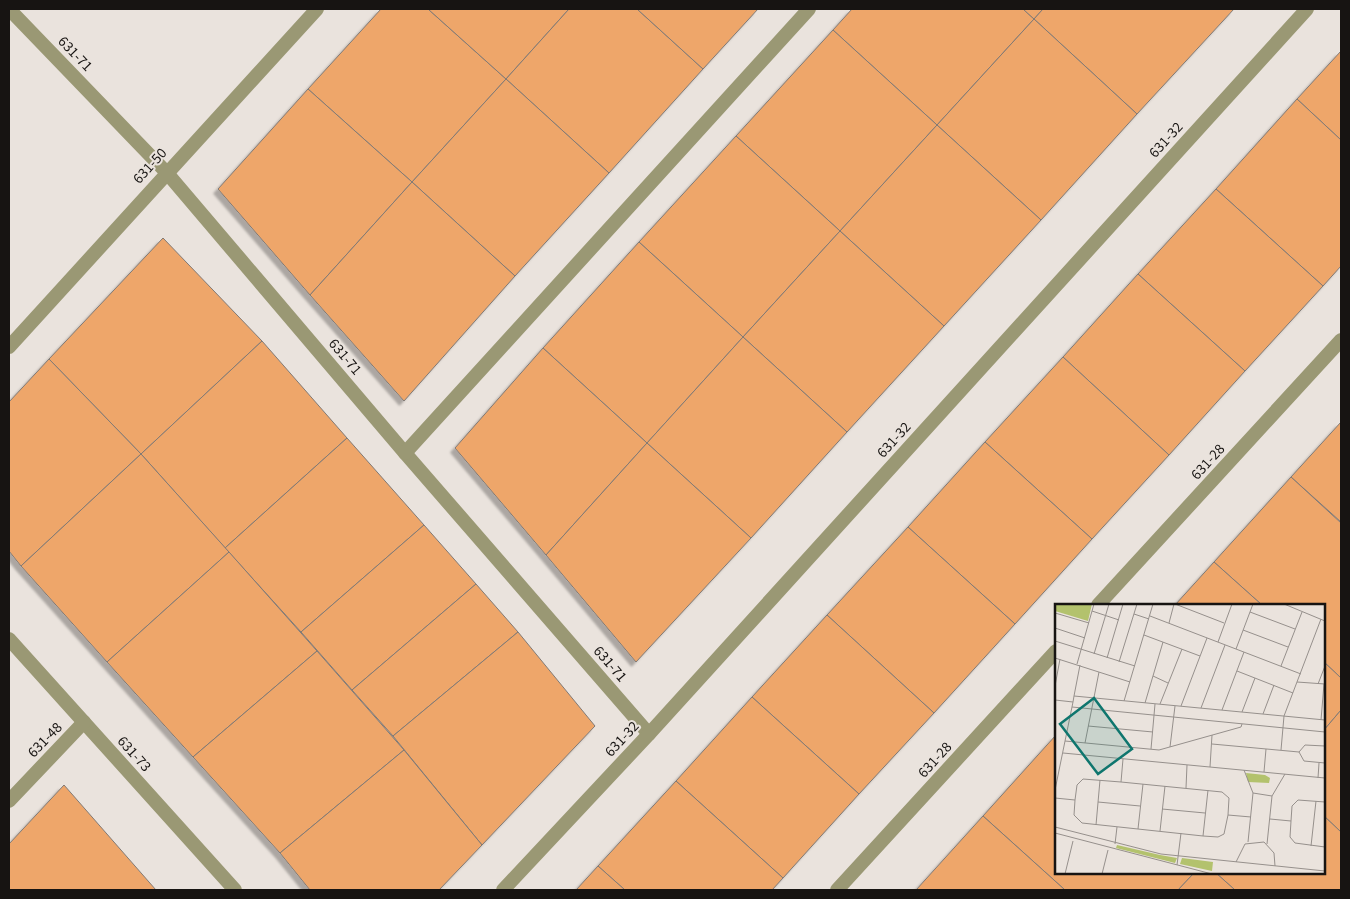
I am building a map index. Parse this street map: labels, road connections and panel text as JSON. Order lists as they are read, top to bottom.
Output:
{
  "streets": {
    "street": [
      "631-71",
      "631-32",
      "631-50",
      "631-28",
      "631-48",
      "631-73"
    ]
  },
  "crossings": [
    ["631-71", "631-32"],
    ["631-71", "631-50"],
    ["631-48", "631-73"]
  ]
}
